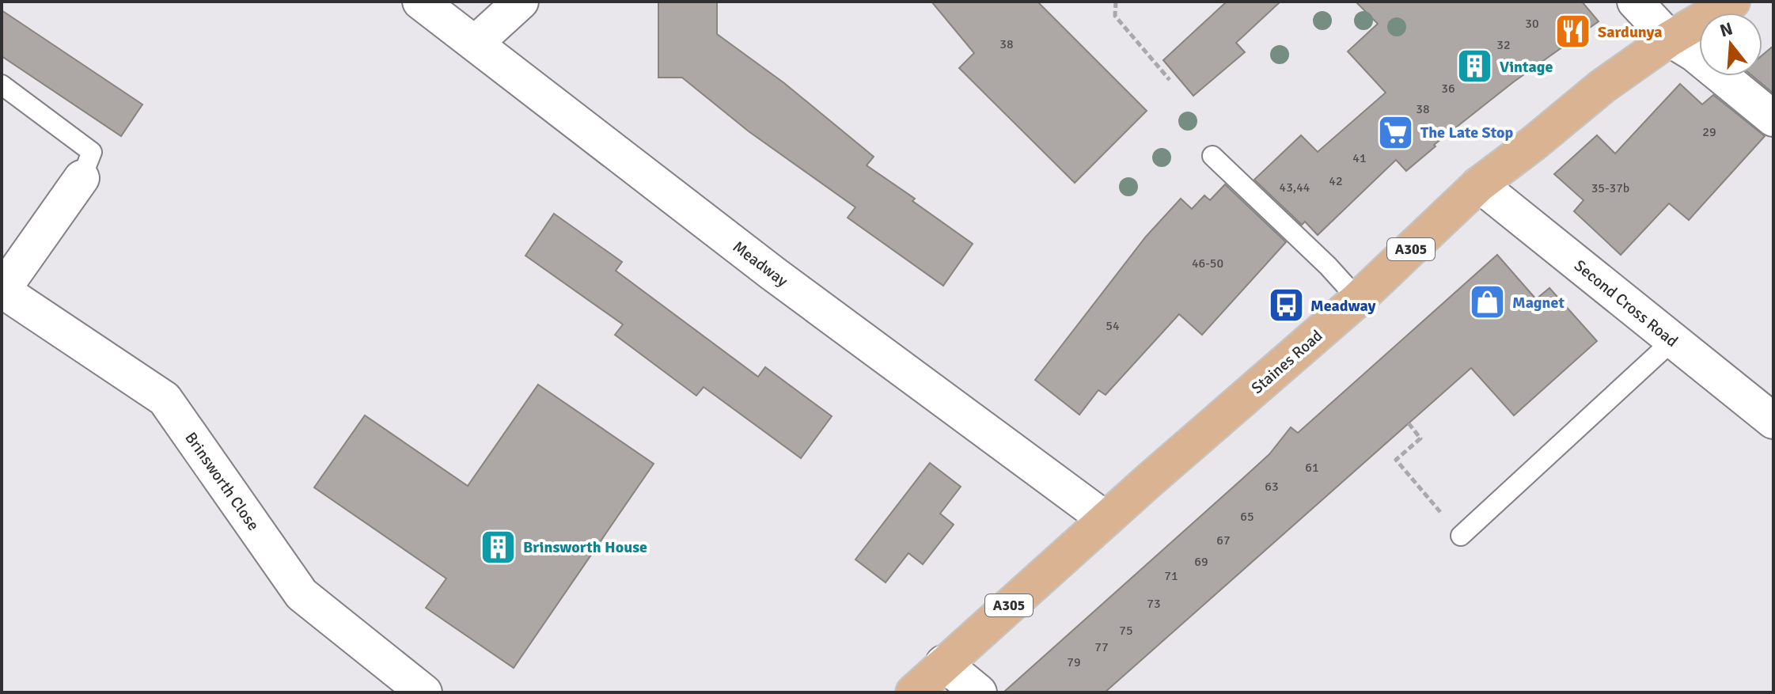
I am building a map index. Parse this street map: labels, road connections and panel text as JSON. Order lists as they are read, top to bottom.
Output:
{
  "streets": {
    "main road": ["A305", "Staines Road"],
    "street": ["Meadway", "Second Cross Road", "Brinsworth Close"]
  },
  "crossings": [
    ["Meadway", "Staines Road"],
    ["Second Cross Road", "Staines Road"]
  ],
  "places": {
    "restaurant": ["Sardunya"],
    "building": ["Vintage", "Brinsworth House"],
    "supermarket": ["The Late Stop"],
    "shop": ["Magnet"],
    "bus stop": ["Meadway"]
  },
  "house_numbers": [
    "30",
    "38",
    "32",
    "36",
    "38",
    "29",
    "41",
    "42",
    "43,44",
    "35-37b",
    "46-50",
    "54",
    "61",
    "63",
    "65",
    "67",
    "69",
    "71",
    "73",
    "75",
    "77",
    "79"
  ],
  "north": "top"
}
